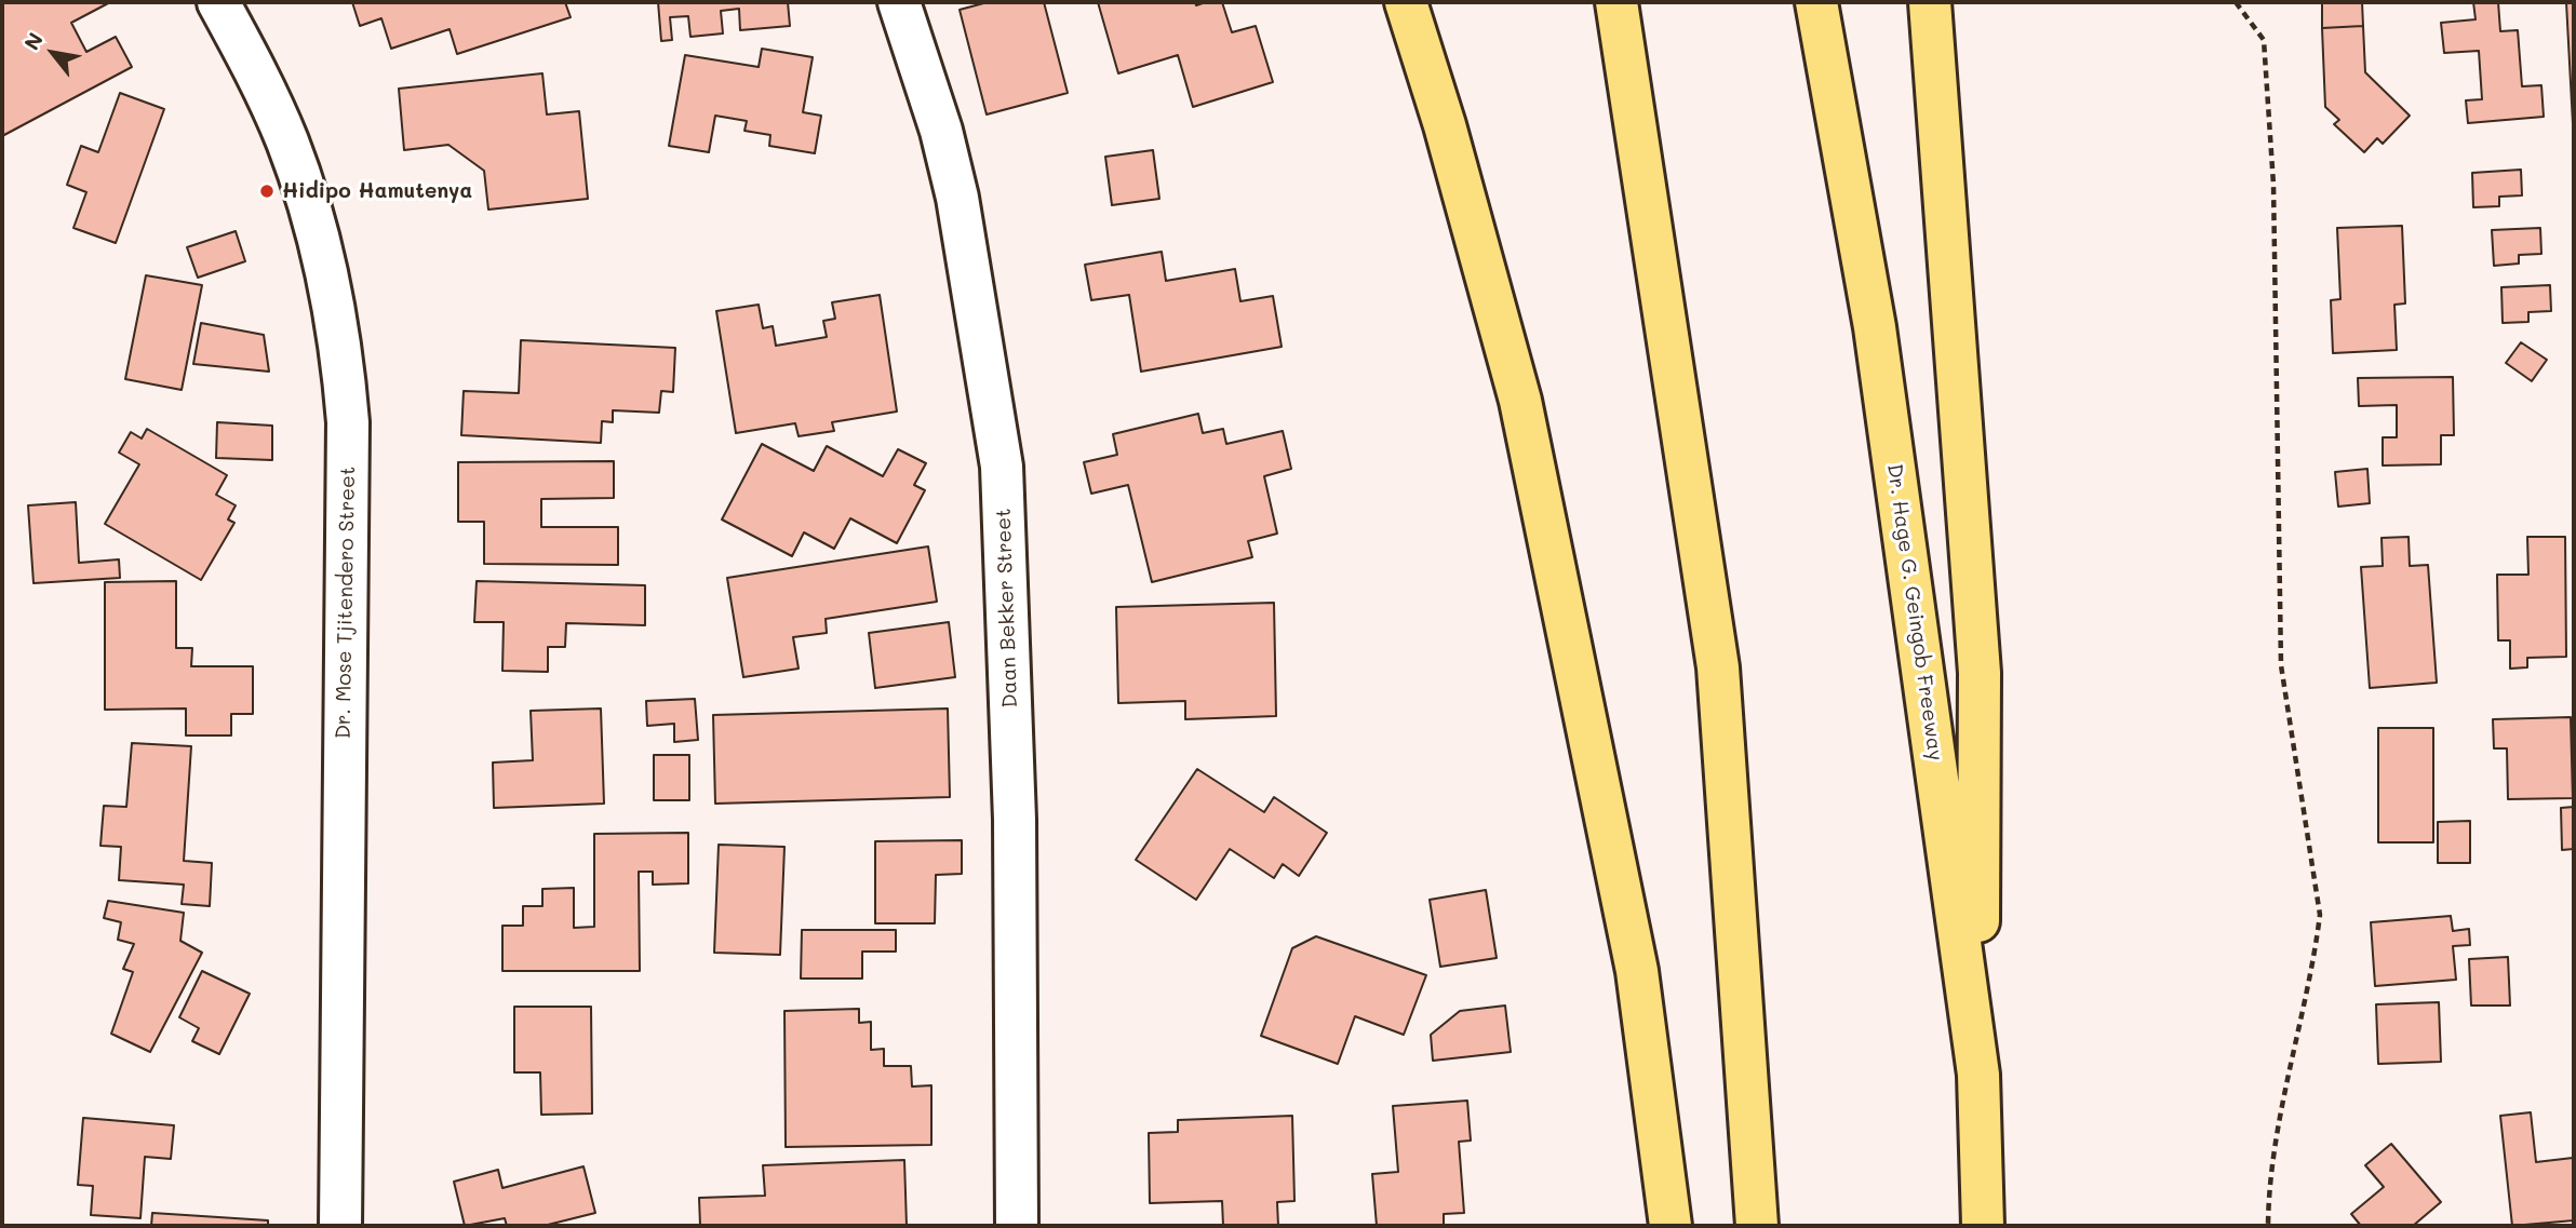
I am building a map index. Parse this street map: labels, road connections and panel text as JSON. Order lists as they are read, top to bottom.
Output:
{
  "streets": {
    "highway": ["Dr. Hage G. Geingob Freeway"],
    "street": ["Dr. Mose Tjitendero Street", "Daan Bekker Street"]
  },
  "places": ["Hidipo Hamutenya"],
  "north": "top left"
}
